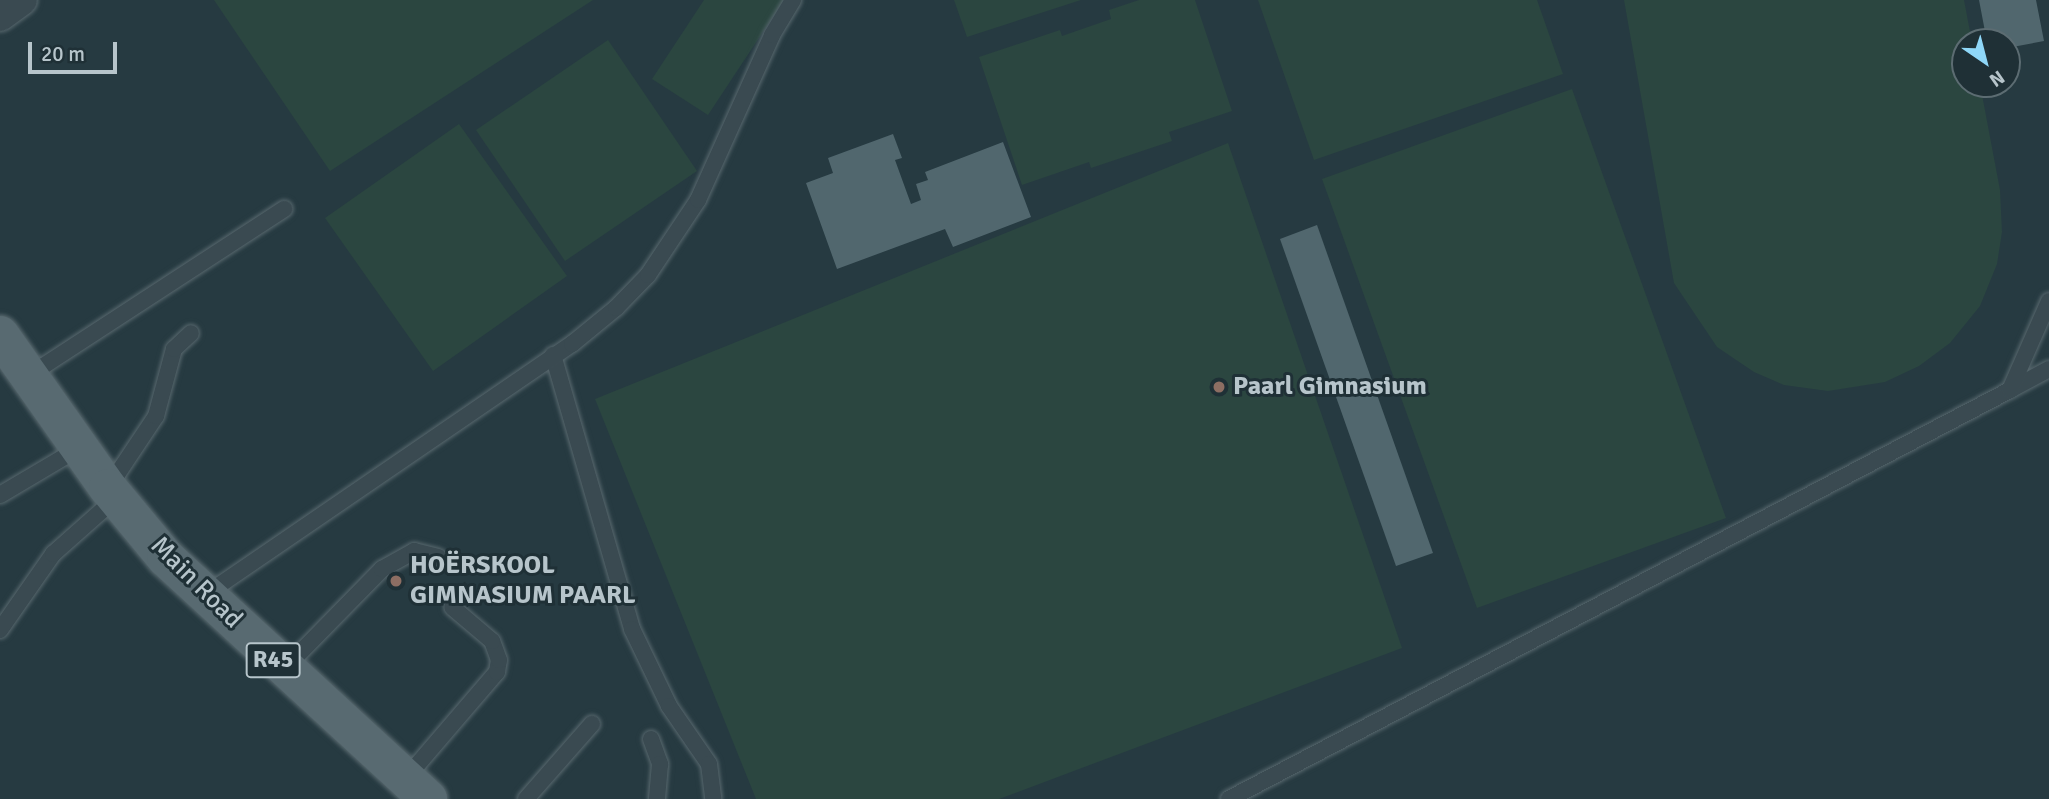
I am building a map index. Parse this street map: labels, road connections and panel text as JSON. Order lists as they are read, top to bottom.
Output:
{
  "streets": {
    "main road": ["Main Road", "R45"]
  },
  "places": ["Paarl Gimnasium", "HOËRSKOOL GIMNASIUM PAARL"],
  "scale_bar": "20 m",
  "north": "bottom right"
}
